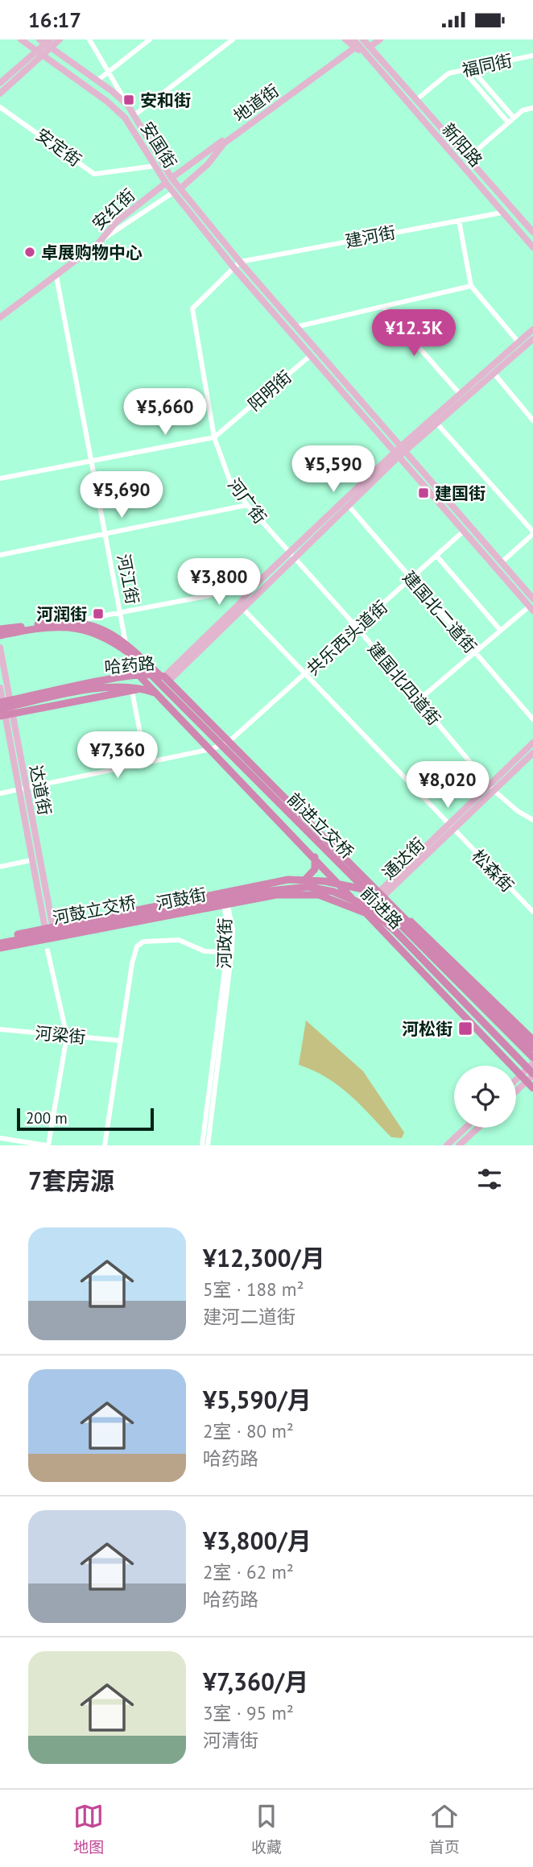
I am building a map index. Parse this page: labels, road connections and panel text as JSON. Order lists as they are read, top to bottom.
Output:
{
  "streets": {
    "highway": [
      "哈药路",
      "前进立交桥",
      "河鼓街",
      "前进路",
      "河鼓立交桥"
    ],
    "main road": [
      "地道街",
      "安国街",
      "新阳路",
      "安红街",
      "达道街",
      "通达街"
    ],
    "street": [
      "福同街",
      "安定街",
      "建河街",
      "阳明街",
      "河广街",
      "河江街",
      "建国北二道街",
      "共乐西头道街",
      "建国北四道街",
      "松森街",
      "河政街",
      "河梁街"
    ]
  },
  "crossings": [
    ["福同街", "新阳路"],
    ["地道街", "新阳路"],
    ["地道街", "安红街"],
    ["安国街", "安定街"],
    ["安国街", "安红街"],
    ["新阳路", "安红街"],
    ["新阳路", "建河街"],
    ["安红街", "河江街"],
    ["建河街", "河广街"],
    ["阳明街", "河广街"],
    ["阳明街", "河江街"],
    ["河广街", "哈药路"],
    ["河广街", "建国北四道街"],
    ["建国北二道街", "共乐西头道街"],
    ["建国北二道街", "哈药路"],
    ["共乐西头道街", "建国北四道街"],
    ["共乐西头道街", "达道街"],
    ["共乐西头道街", "松森街"],
    ["共乐西头道街", "前进路"],
    ["哈药路", "建国北四道街"],
    ["哈药路", "松森街"],
    ["哈药路", "前进路"],
    ["建国北四道街", "通达街"],
    ["达道街", "河鼓街"],
    ["通达街", "松森街"],
    ["通达街", "河鼓街"],
    ["通达街", "前进路"],
    ["河鼓街", "前进路"],
    ["河鼓街", "河政街"],
    ["前进路", "河鼓立交桥"]
  ],
  "places": {
    "transit": [
      "安和街",
      "建国街",
      "河润街",
      "河松街"
    ],
    "other": ["卓展购物中心"]
  },
  "scale_bar": "200 m",
  "page": {
    "status": "16:17",
    "price": [
      "¥12.3K",
      "¥5,660",
      "¥5,590",
      "¥5,690",
      "¥3,800",
      "¥7,360",
      "¥8,020"
    ],
    "scale": "200 m",
    "heading": "7套房源",
    "list": [
      {
        "name": "¥12,300/月",
        "note": "5室 · 188 m² · 建河二道街"
      },
      {
        "name": "¥5,590/月",
        "note": "2室 · 80 m² · 哈药路"
      },
      {
        "name": "¥3,800/月",
        "note": "2室 · 62 m² · 哈药路"
      },
      {
        "name": "¥7,360/月",
        "note": "3室 · 95 m² · 河清街"
      }
    ],
    "tabs": ["地图", "收藏", "首页"]
  }
}
